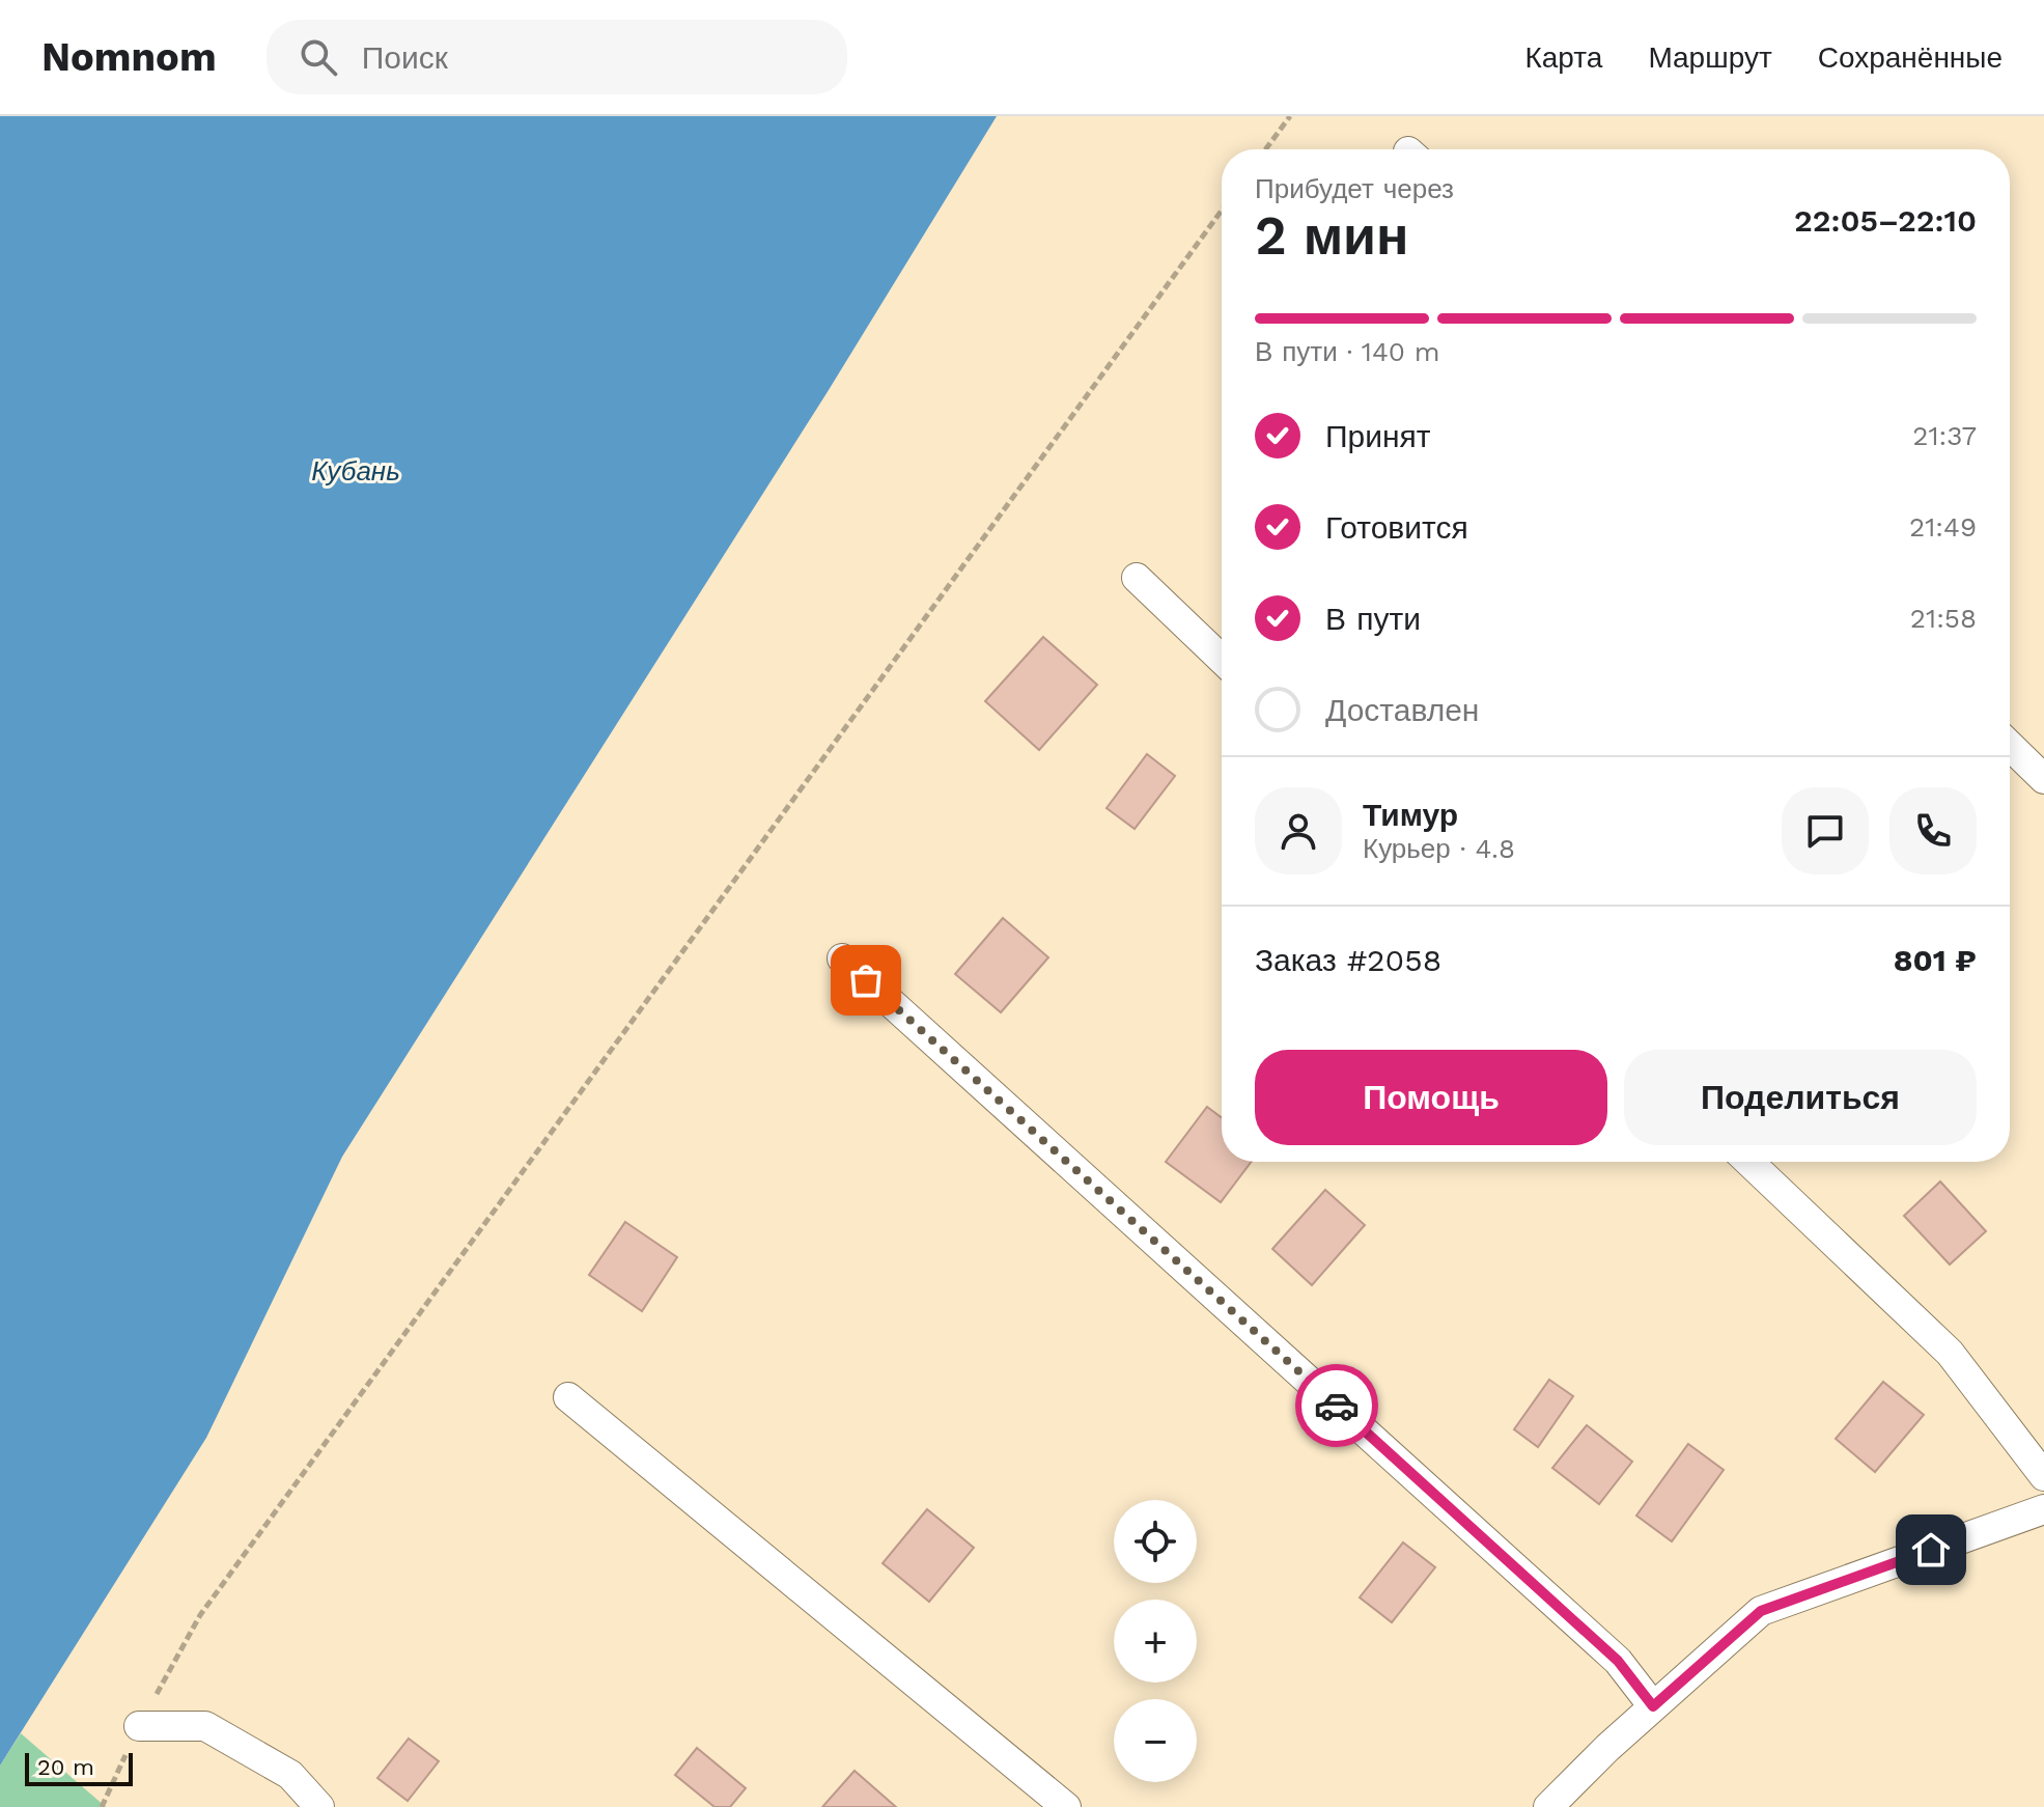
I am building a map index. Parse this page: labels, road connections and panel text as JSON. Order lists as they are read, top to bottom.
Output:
{
  "water": ["Кубань"],
  "scale_bar": "20 m",
  "page": {
    "header": "Nomnom",
    "search": "Поиск",
    "nav": ["Карта", "Маршрут", "Сохранённые"],
    "heading": ["2 мин", "Прибудет через", "22:05–22:10"],
    "panel": [
      "Тимур",
      "Курьер · 4.8",
      "Заказ #2058",
      "801 ₽"
    ],
    "bar": "В пути · 140 m",
    "list": [
      ["Принят", "21:37"],
      ["Готовится", "21:49"],
      ["В пути", "21:58"],
      "Доставлен"
    ],
    "buttons": ["Помощь", "Поделиться"],
    "map_buttons": ["+", "−"],
    "scale": "20 m"
  }
}
